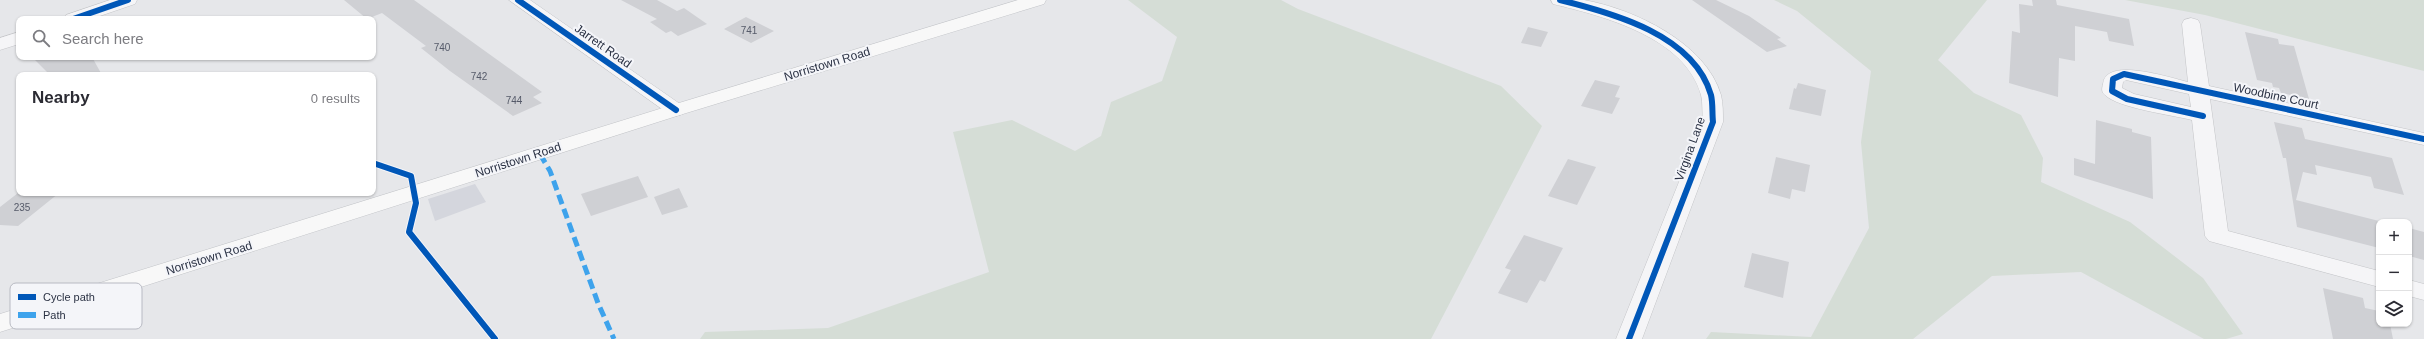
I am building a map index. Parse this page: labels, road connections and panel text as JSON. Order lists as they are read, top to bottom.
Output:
{
  "streets": {
    "main road": ["Norristown Road"],
    "street": ["Jarrett Road", "Woodbine Court", "Virgina Lane"]
  },
  "crossings": [
    ["Jarrett Road", "Norristown Road"]
  ],
  "house_numbers": [
    "741",
    "740",
    "742",
    "744",
    "235"
  ],
  "legend": ["Cycle path", "Path"],
  "page": {
    "search": "Search here",
    "heading": ["Nearby", "0 results"],
    "map_buttons": ["+", "−"]
  }
}
